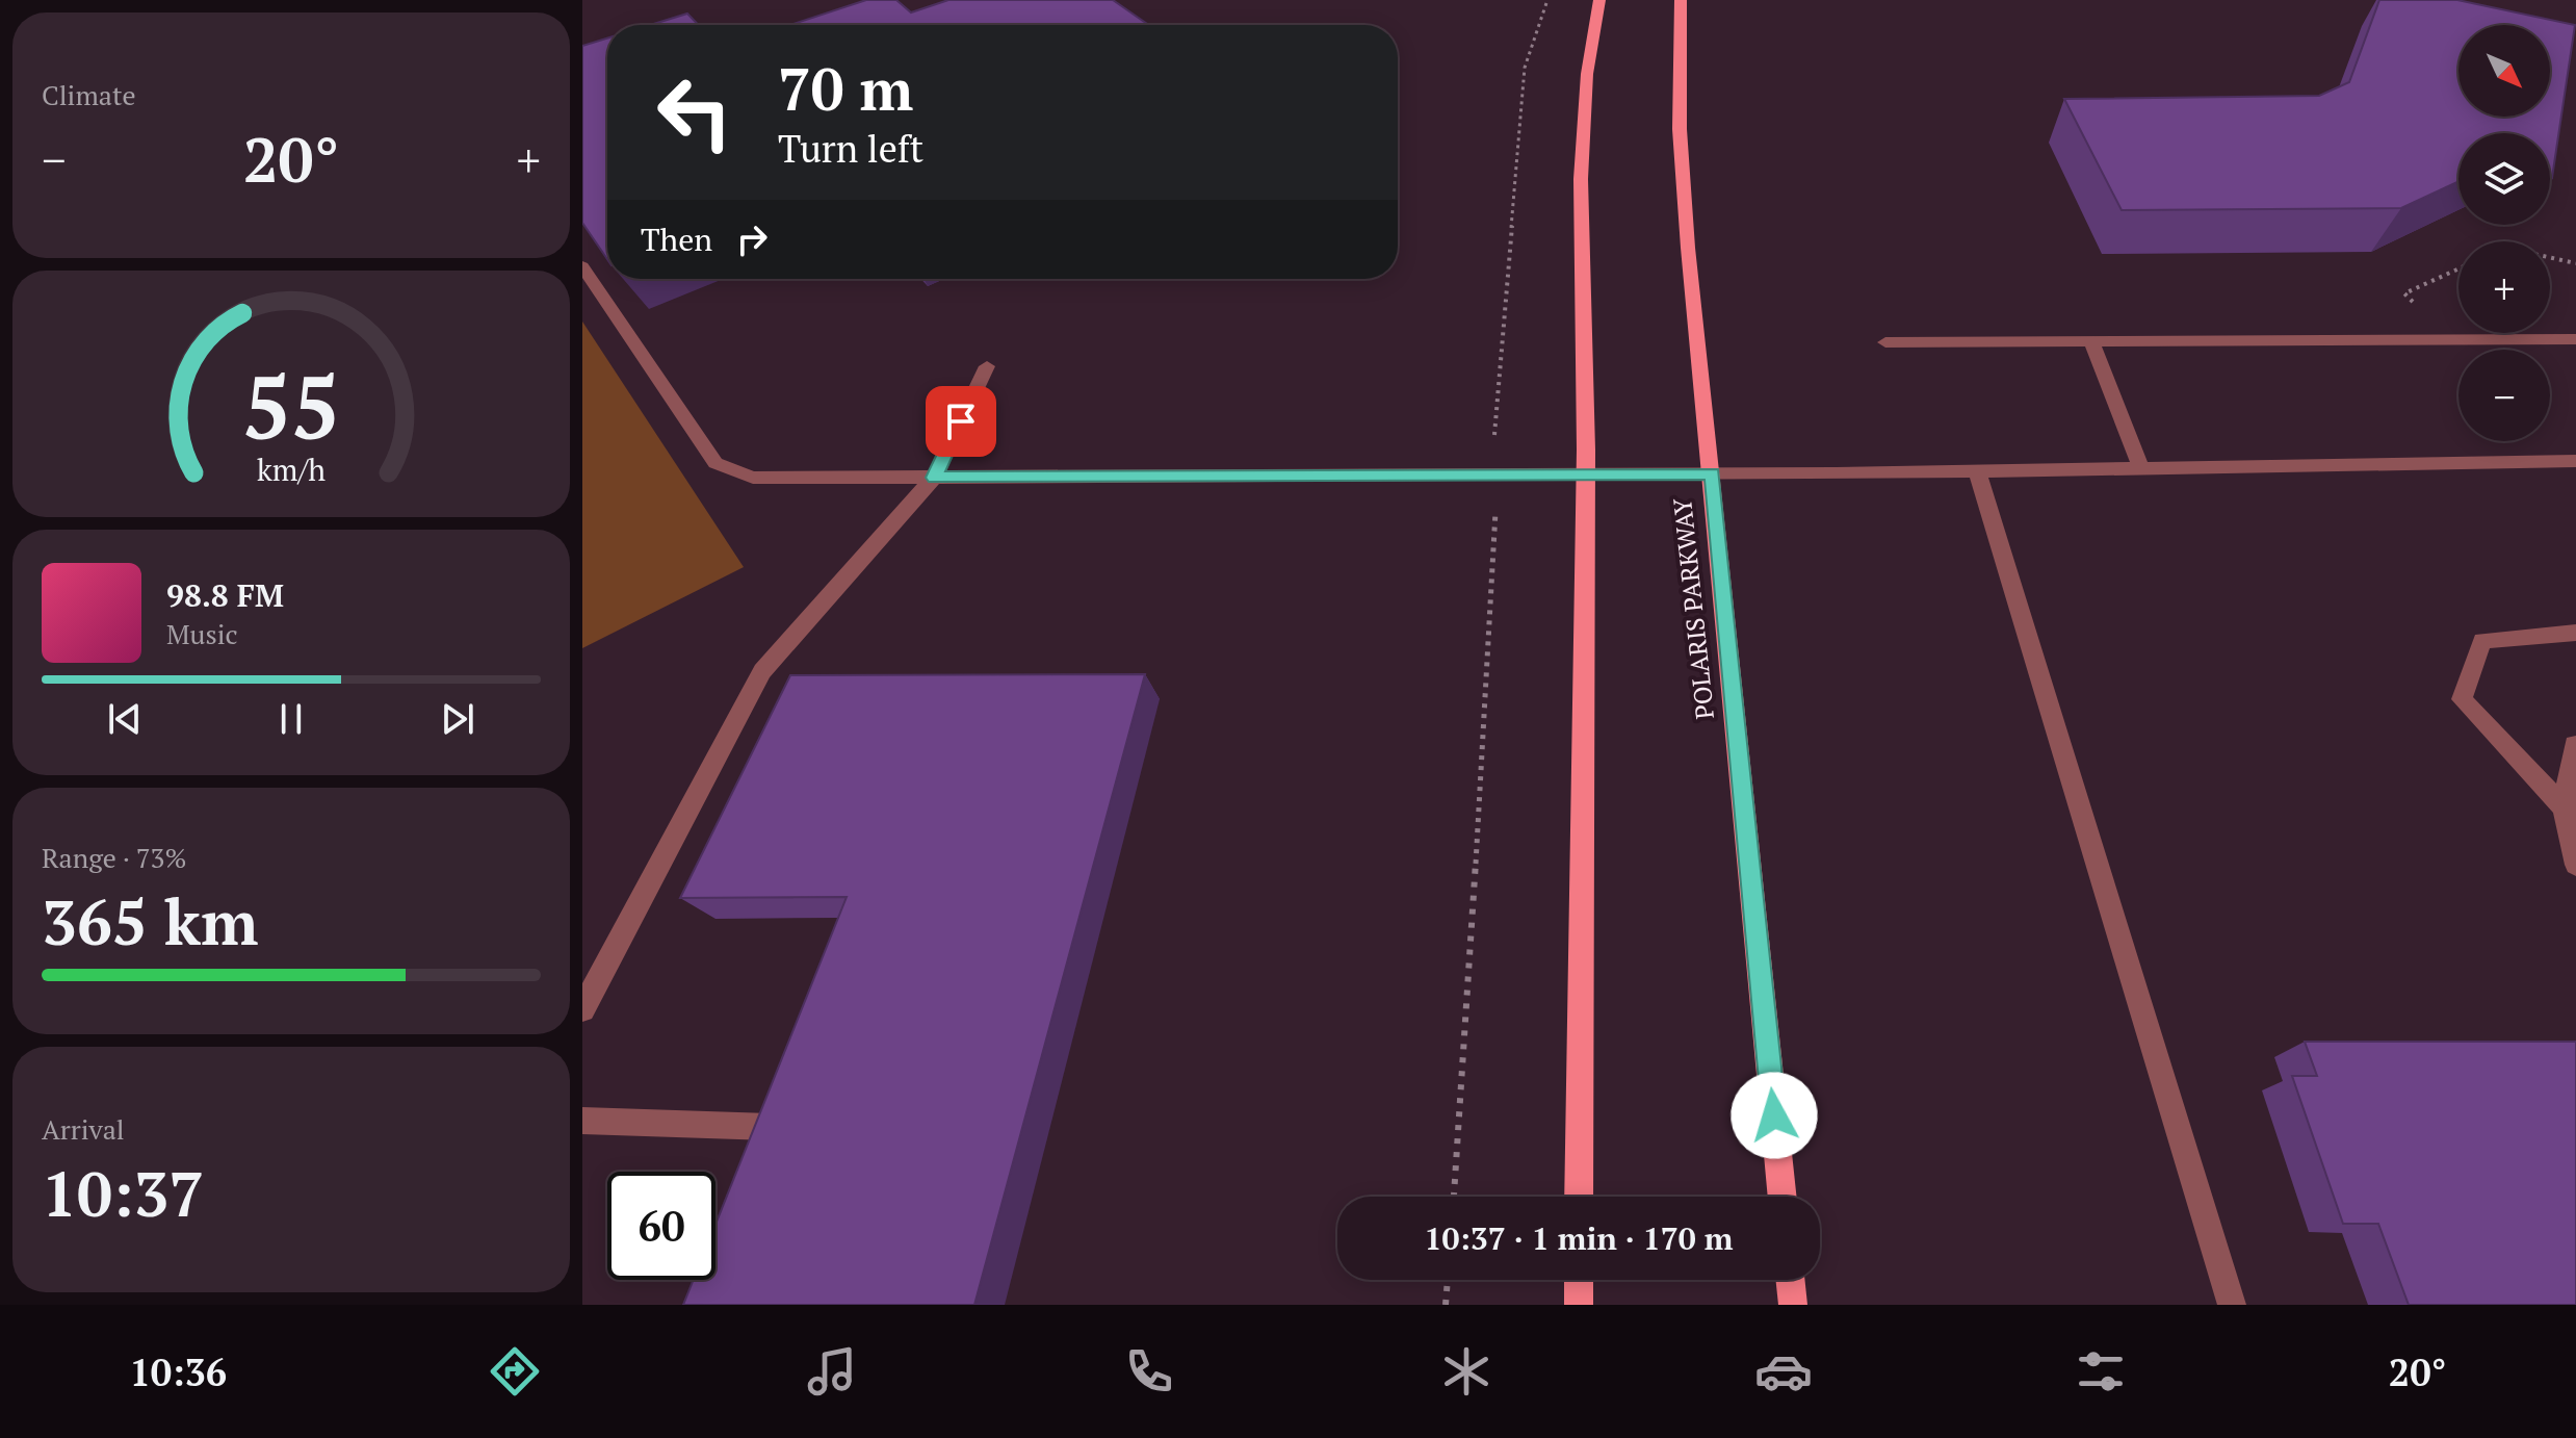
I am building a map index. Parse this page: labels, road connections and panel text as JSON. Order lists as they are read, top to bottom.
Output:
{
  "streets": {
    "main road": ["POLARIS PARKWAY"]
  },
  "north": "bottom right",
  "page": {
    "tile": [
      "Climate",
      ["Range · 73%", "365 km"],
      ["Arrival", "10:37"]
    ],
    "map_buttons": ["+", "−"],
    "turn": ["70 m", "Turn left"],
    "heat": ["−", "20°", "+"],
    "then": "Then",
    "song": ["98.8 FM", "Music"],
    "limit": "60",
    "trip": "10:37 · 1 min · 170 m",
    "tabs": ["10:36", "20°"],
    "gauge": ["55", "km/h"]
  }
}
